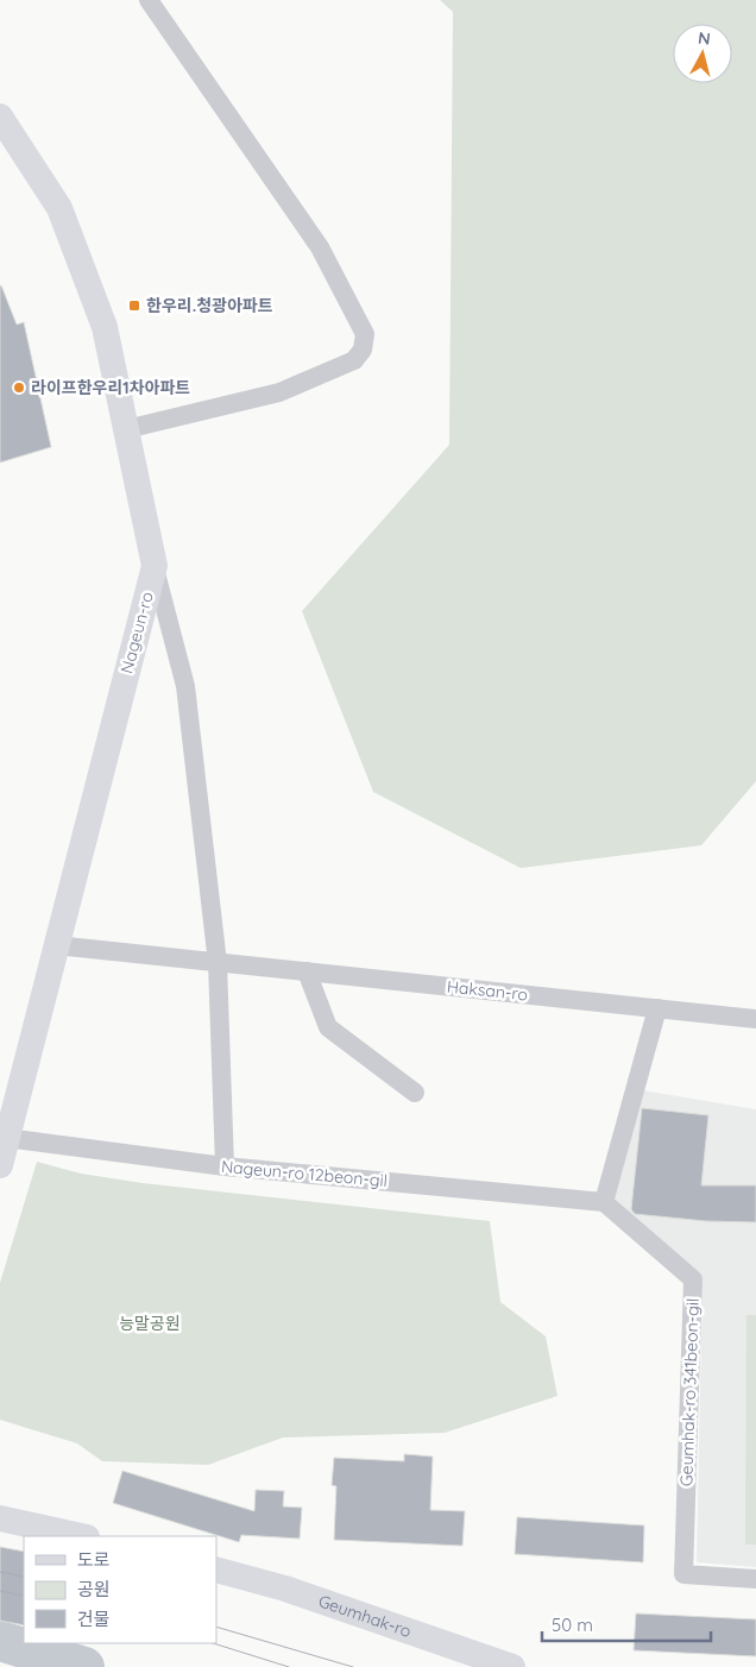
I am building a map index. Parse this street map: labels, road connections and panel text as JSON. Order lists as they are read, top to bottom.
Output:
{
  "streets": {
    "main road": ["Nageun-ro", "Geumhak-ro"],
    "street": ["Haksan-ro", "Nageun-ro 12beon-gil", "Geumhak-ro 341beon-gil"]
  },
  "crossings": [
    ["Nageun-ro", "Haksan-ro"],
    ["Nageun-ro", "Nageun-ro 12beon-gil"],
    ["Nageun-ro 12beon-gil", "Geumhak-ro 341beon-gil"]
  ],
  "parks": ["능말공원"],
  "places": {
    "transit": ["한우리.청광아파트"],
    "other": ["라이프한우리1차아파트"]
  },
  "legend": ["도로", "공원", "건물"],
  "scale_bar": "50 m",
  "north": "top"
}
